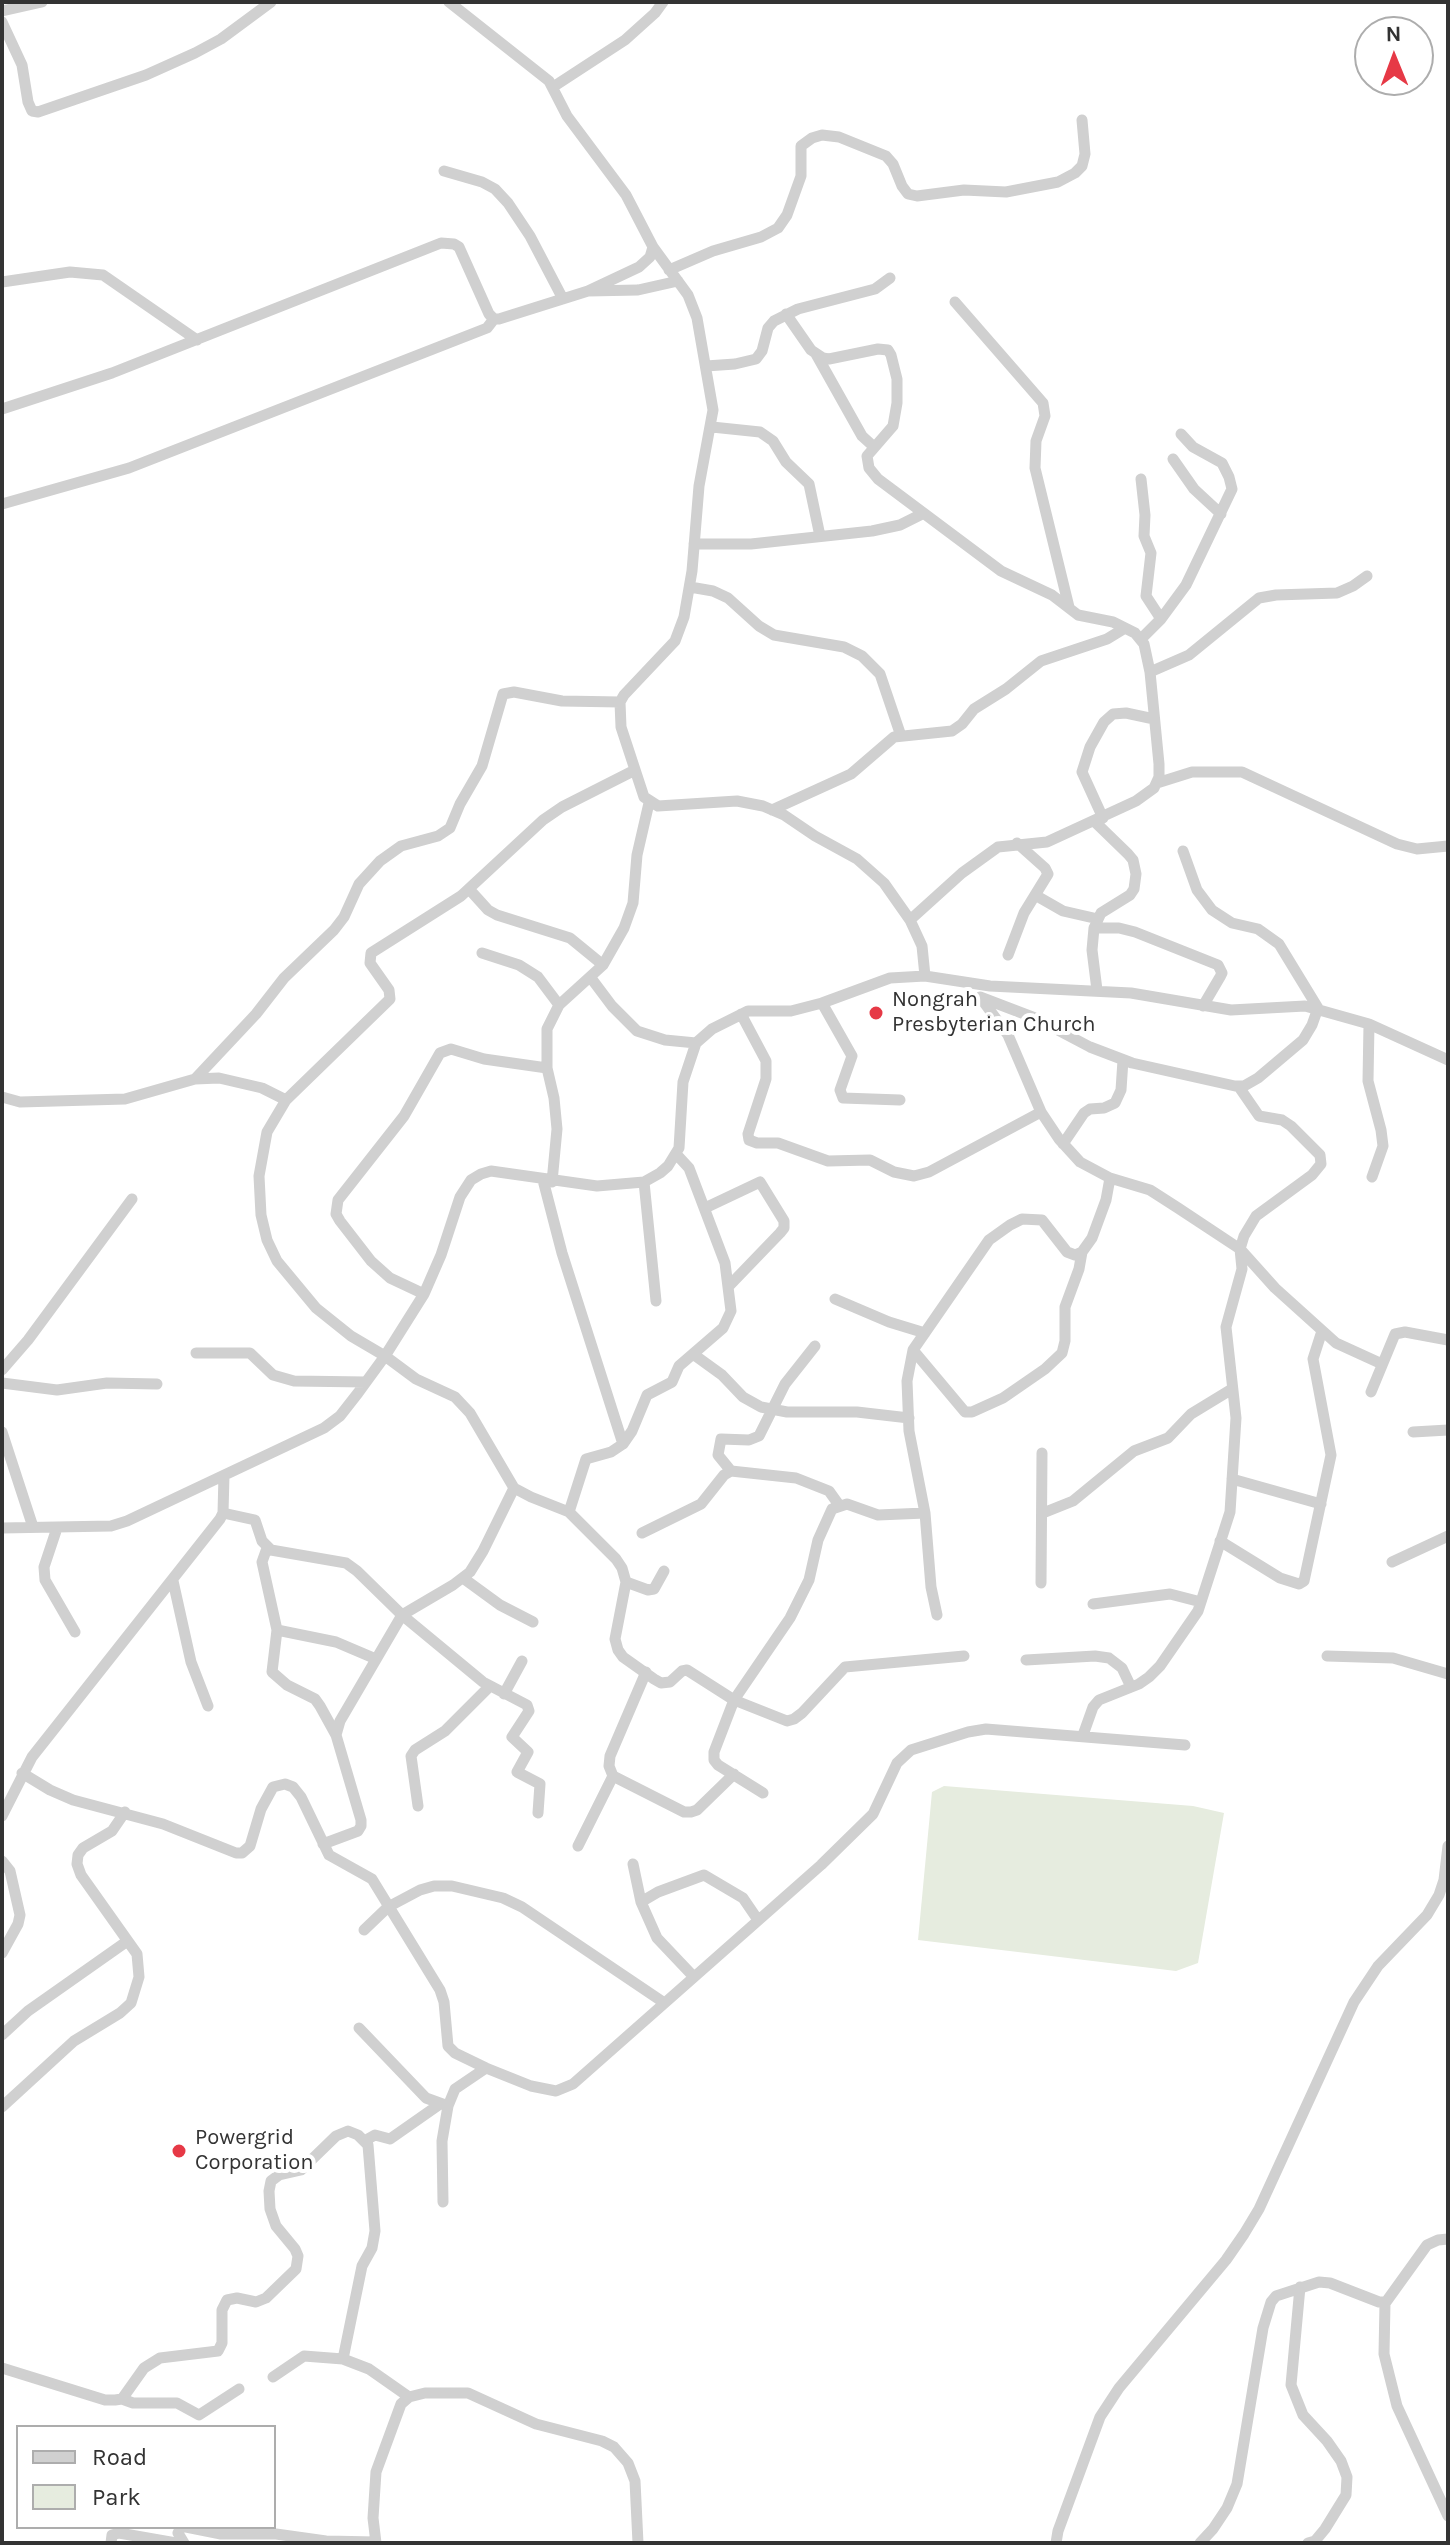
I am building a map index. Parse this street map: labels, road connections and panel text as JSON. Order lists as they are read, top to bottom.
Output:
{
  "places": ["Nongrah Presbyterian Church", "Powergrid Corporation"],
  "legend": ["Road", "Park"],
  "north": "top"
}
